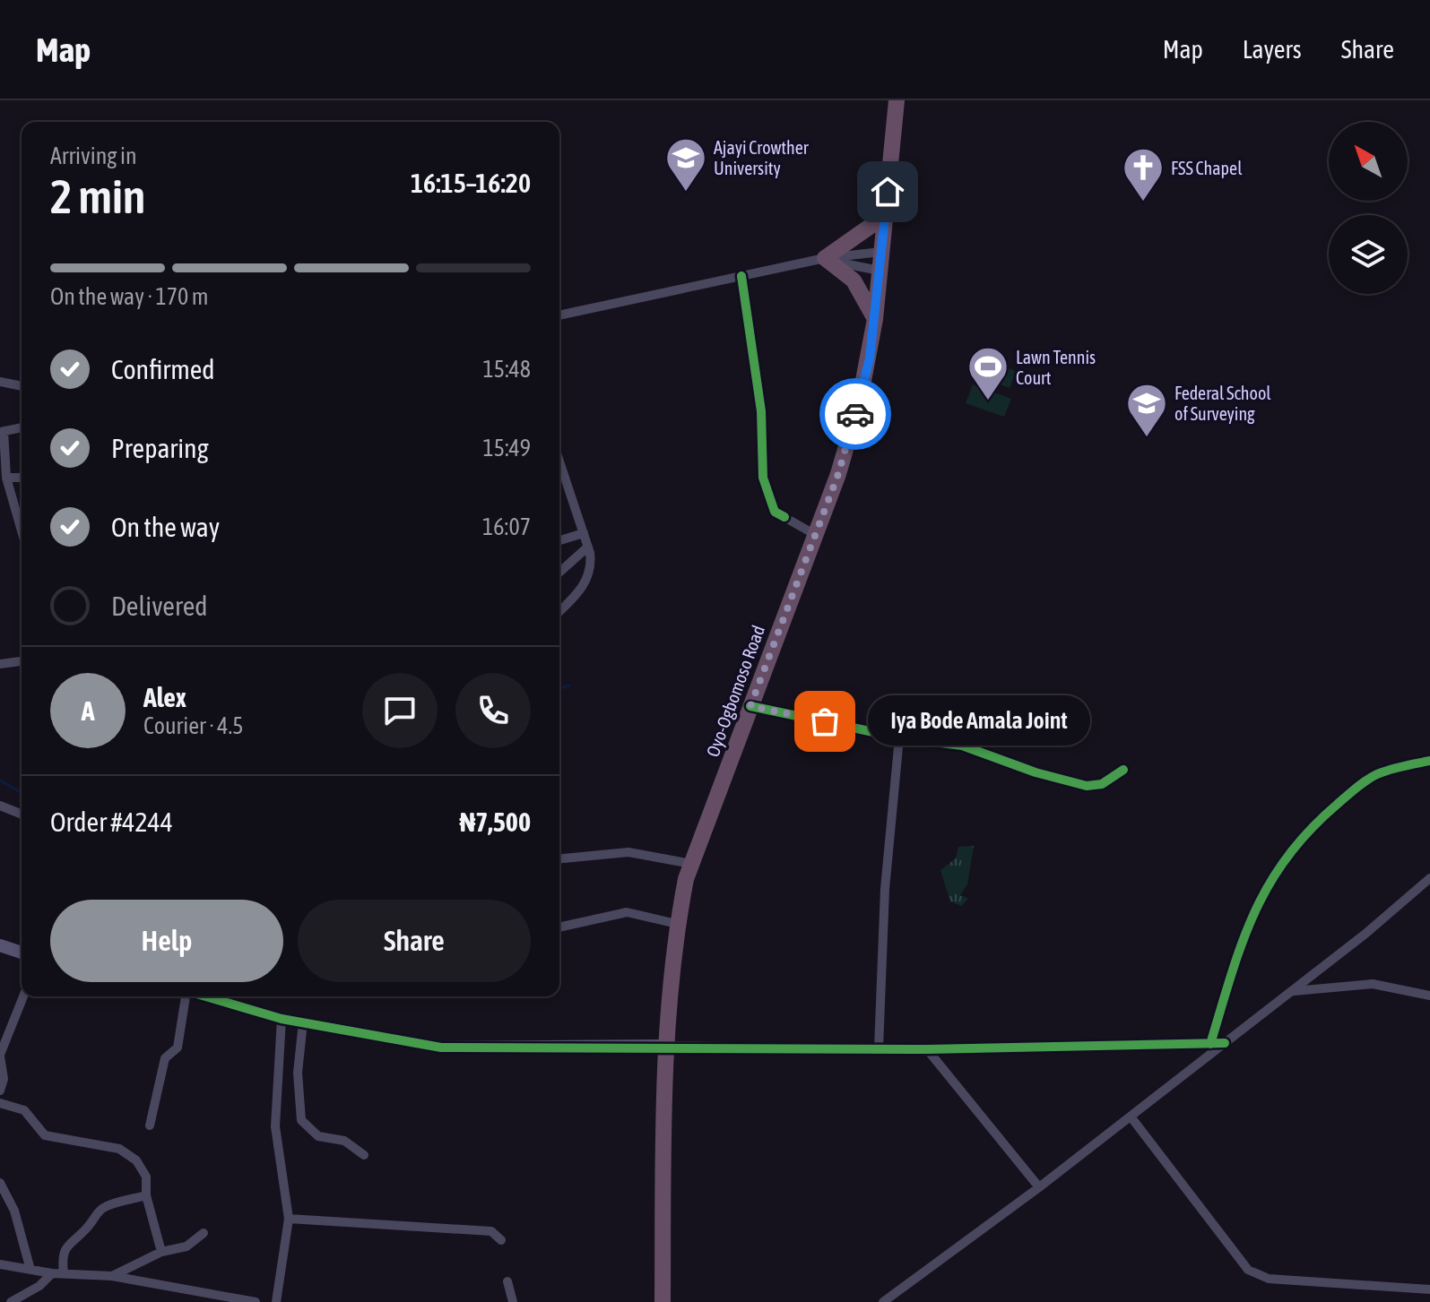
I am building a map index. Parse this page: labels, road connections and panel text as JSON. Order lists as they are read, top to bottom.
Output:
{
  "streets": {
    "highway": ["Oyo-Ogbomoso Road"]
  },
  "places": {
    "school or university": ["Ajayi Crowther University", "Federal School of Surveying"],
    "church": ["FSS Chapel"],
    "sports": ["Lawn Tennis Court"],
    "other": ["Iya Bode Amala Joint"]
  },
  "north": "top left",
  "page": {
    "header": "Map",
    "nav": ["Map", "Layers", "Share"],
    "heading": ["2 min", "Arriving in", "16:15–16:20"],
    "panel": [
      "Alex",
      "Courier · 4.5",
      "Order #4244",
      "₦7,500"
    ],
    "bar": "On the way · 170 m",
    "list": [
      ["Confirmed", "15:48"],
      ["Preparing", "15:49"],
      ["On the way", "16:07"],
      "Delivered"
    ],
    "round": "A",
    "bubble": "Iya Bode Amala Joint",
    "buttons": ["Help", "Share"]
  }
}
